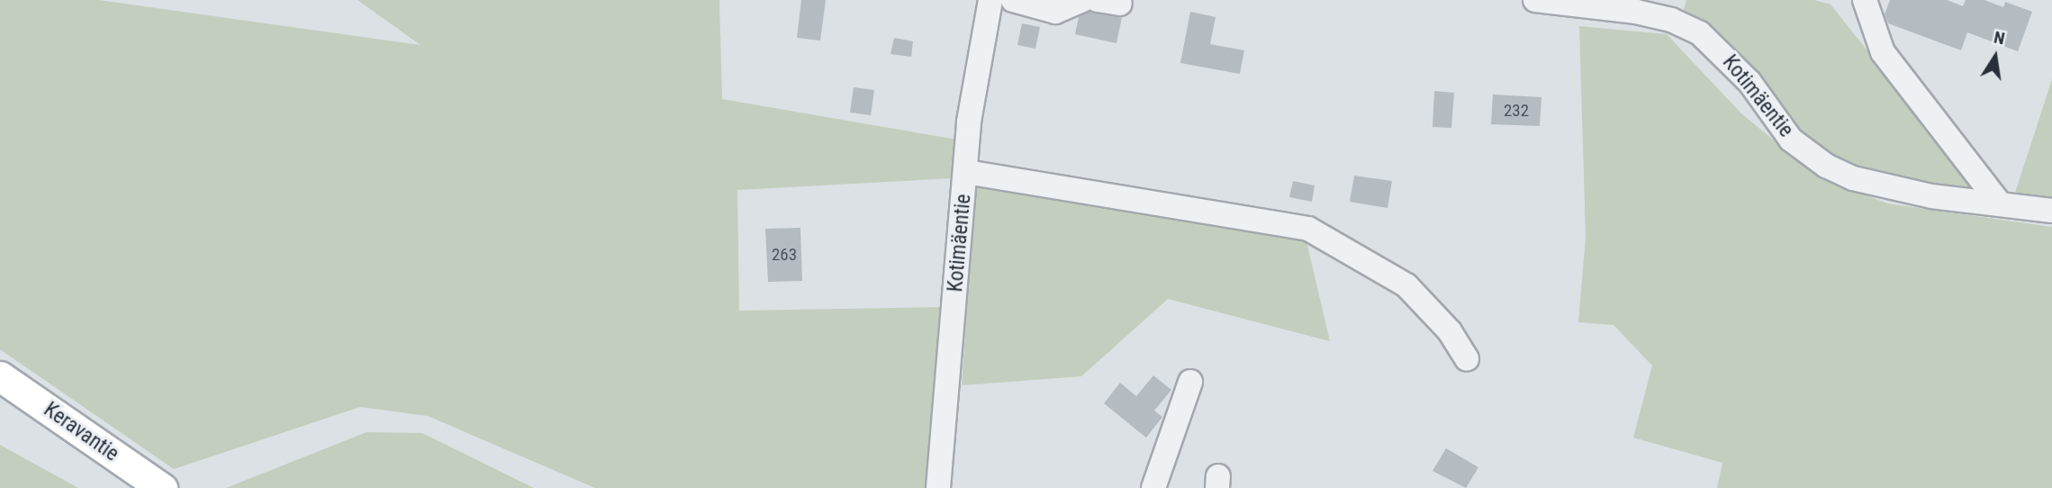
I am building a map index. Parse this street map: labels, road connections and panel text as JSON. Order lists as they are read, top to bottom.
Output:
{
  "streets": {
    "main road": ["Keravantie"],
    "street": ["Kotimäentie"]
  },
  "house_numbers": ["232", "263"],
  "north": "top"
}
